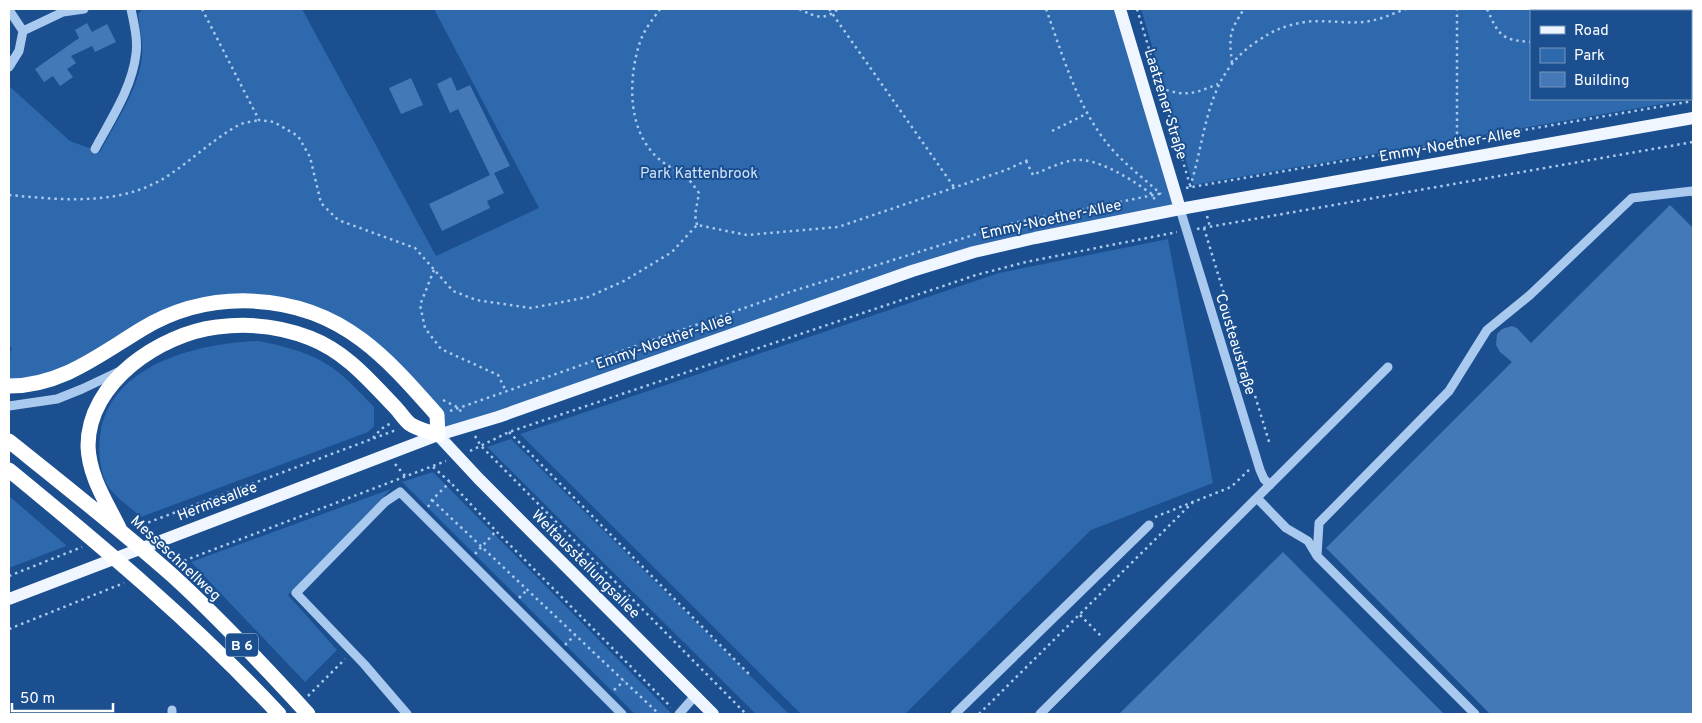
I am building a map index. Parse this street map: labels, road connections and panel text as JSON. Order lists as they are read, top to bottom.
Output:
{
  "streets": {
    "highway": ["Messeschnellweg", "B 6"],
    "main road": [
      "Laatzener Straße",
      "Emmy-Noether-Allee",
      "Hermesallee",
      "Weltausstellungsallee"
    ],
    "street": ["Cousteaustraße"]
  },
  "crossings": [
    ["Laatzener Straße", "Emmy-Noether-Allee"],
    ["Laatzener Straße", "Cousteaustraße"],
    ["Emmy-Noether-Allee", "Cousteaustraße"],
    ["Emmy-Noether-Allee", "Hermesallee"],
    ["Emmy-Noether-Allee", "Weltausstellungsallee"],
    ["Hermesallee", "Weltausstellungsallee"]
  ],
  "parks": ["Park Kattenbrook"],
  "legend": ["Road", "Park", "Building"],
  "scale_bar": "50 m"
}
